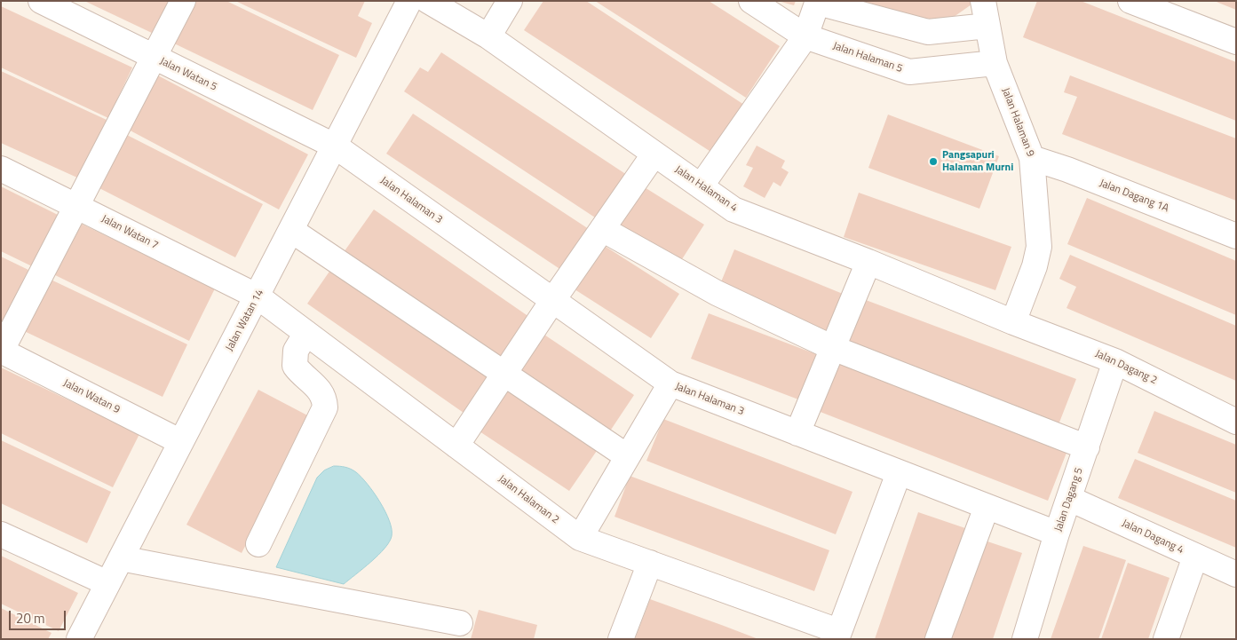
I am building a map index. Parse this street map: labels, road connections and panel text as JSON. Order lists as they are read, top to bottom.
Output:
{
  "streets": {
    "street": [
      "Jalan Halaman 5",
      "Jalan Watan 5",
      "Jalan Halaman 9",
      "Jalan Halaman 4",
      "Jalan Dagang 1A",
      "Jalan Halaman 3",
      "Jalan Watan 7",
      "Jalan Watan 14",
      "Jalan Dagang 2",
      "Jalan Watan 9",
      "Jalan Halaman 2",
      "Jalan Dagang 5",
      "Jalan Dagang 4"
    ]
  },
  "crossings": [
    ["Jalan Halaman 5", "Jalan Halaman 9"],
    ["Jalan Watan 5", "Jalan Halaman 3"],
    ["Jalan Watan 5", "Jalan Watan 14"],
    ["Jalan Halaman 9", "Jalan Halaman 4"],
    ["Jalan Halaman 9", "Jalan Dagang 1A"],
    ["Jalan Halaman 9", "Jalan Dagang 2"],
    ["Jalan Halaman 4", "Jalan Dagang 2"],
    ["Jalan Halaman 3", "Jalan Watan 14"],
    ["Jalan Halaman 3", "Jalan Dagang 5"],
    ["Jalan Watan 7", "Jalan Watan 14"],
    ["Jalan Watan 7", "Jalan Halaman 2"],
    ["Jalan Watan 14", "Jalan Watan 9"],
    ["Jalan Watan 14", "Jalan Halaman 2"],
    ["Jalan Dagang 2", "Jalan Dagang 5"],
    ["Jalan Dagang 5", "Jalan Dagang 4"]
  ],
  "places": ["Pangsapuri Halaman Murni"],
  "scale_bar": "20 m"
}
